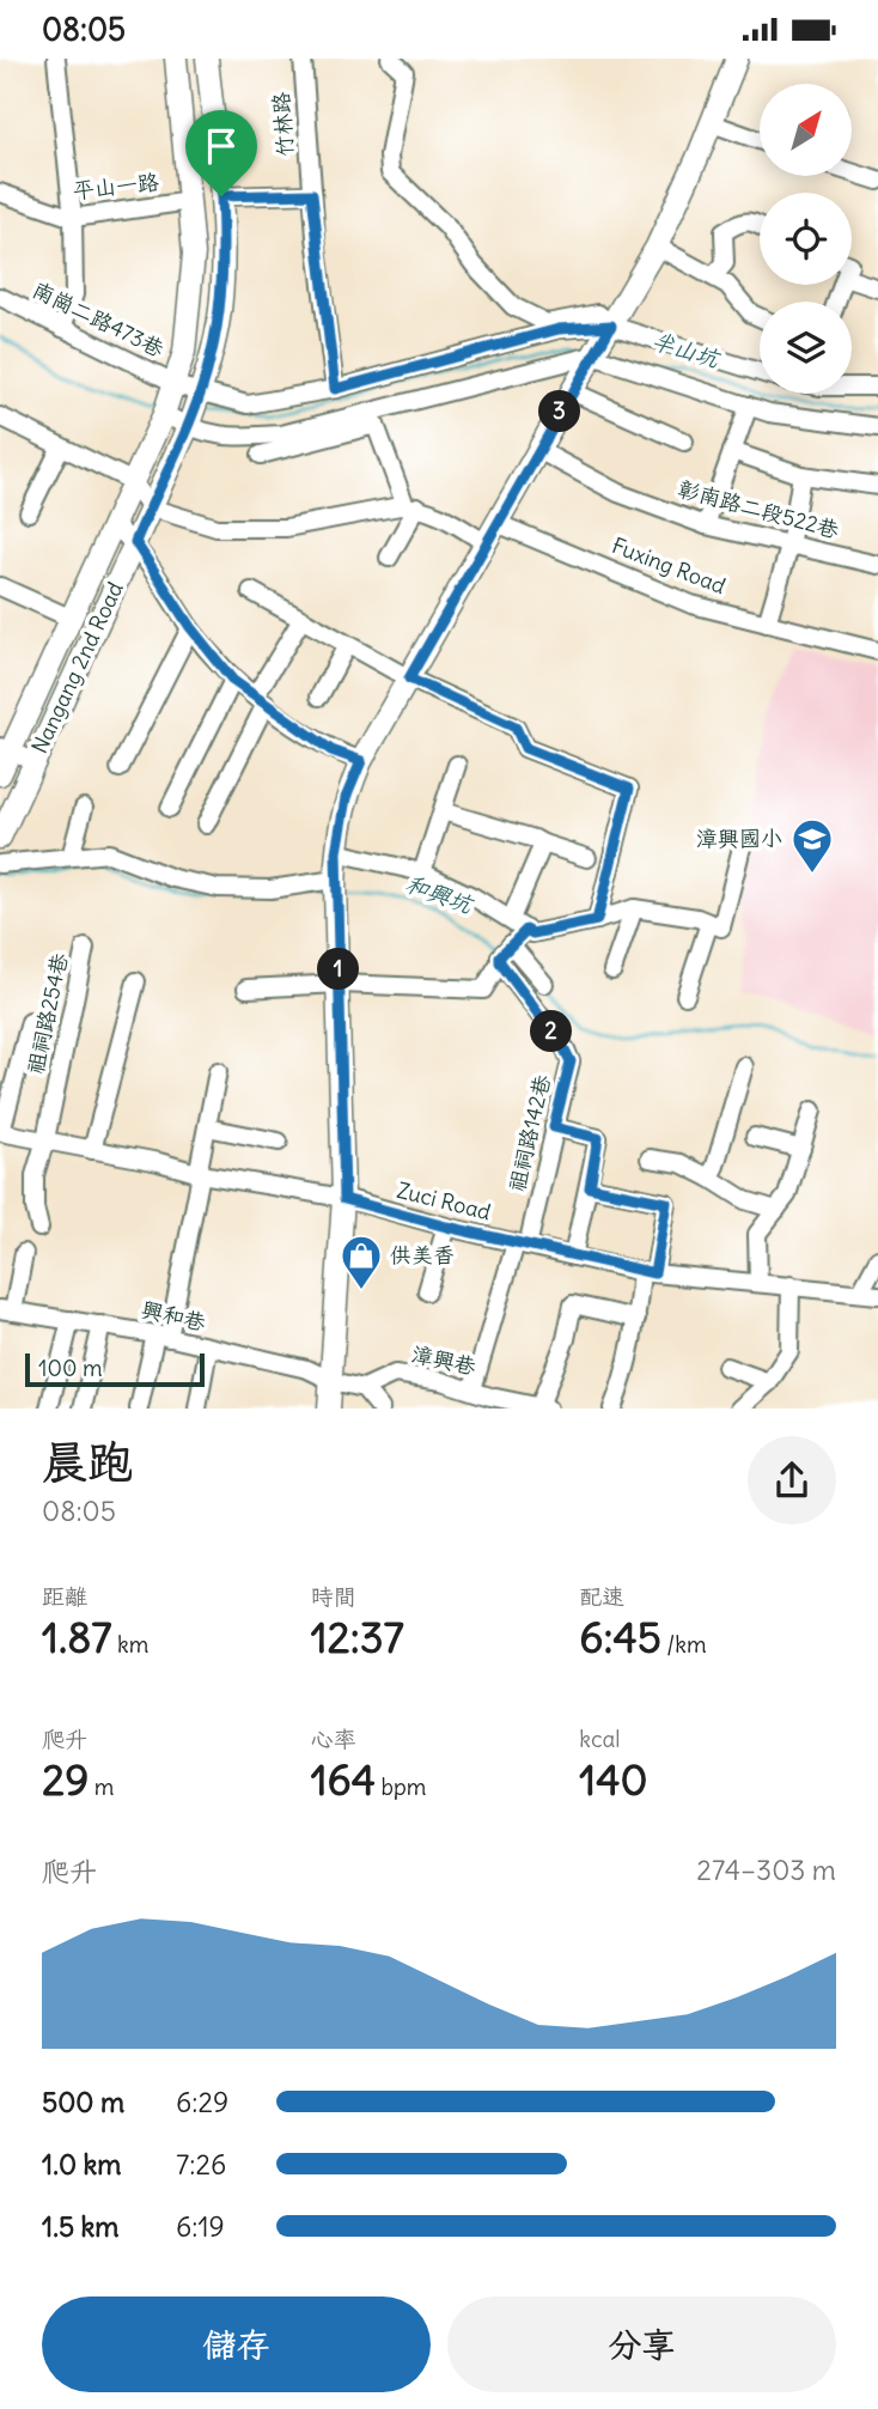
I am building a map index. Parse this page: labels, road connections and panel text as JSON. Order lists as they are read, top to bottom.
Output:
{
  "streets": {
    "main road": ["Nangang 2nd Road"],
    "street": [
      "竹林路",
      "平山一路",
      "南崗二路473巷",
      "彰南路二段522巷",
      "Fuxing Road",
      "祖祠路254巷",
      "祖祠路142巷",
      "Zuci Road",
      "興和巷",
      "漳興巷"
    ]
  },
  "crossings": [
    ["竹林路", "南崗二路473巷"],
    ["平山一路", "Nangang 2nd Road"],
    ["南崗二路473巷", "Nangang 2nd Road"],
    ["祖祠路254巷", "Zuci Road"],
    ["祖祠路142巷", "Zuci Road"],
    ["祖祠路142巷", "漳興巷"]
  ],
  "water": ["半山坑", "和興坑"],
  "places": {
    "school or university": ["漳興國小"],
    "shop": ["供美香"]
  },
  "scale_bar": "100 m",
  "north": "top right",
  "page": {
    "status": "08:05",
    "pins": ["3", "1", "2"],
    "scale": "100 m",
    "heading": ["晨跑", "08:05"],
    "stats": [
      ["距離", "1.87 km"],
      ["時間", "12:37"],
      ["配速", "6:45 /km"],
      ["爬升", "29 m"],
      ["心率", "164 bpm"],
      ["kcal", "140"]
    ],
    "chart": ["爬升", "274–303 m"],
    "list": [
      {
        "name": "500 m",
        "note": "6:29"
      },
      {
        "name": "1.0 km",
        "note": "7:26"
      },
      {
        "name": "1.5 km",
        "note": "6:19"
      }
    ],
    "buttons": ["儲存", "分享"]
  }
}
